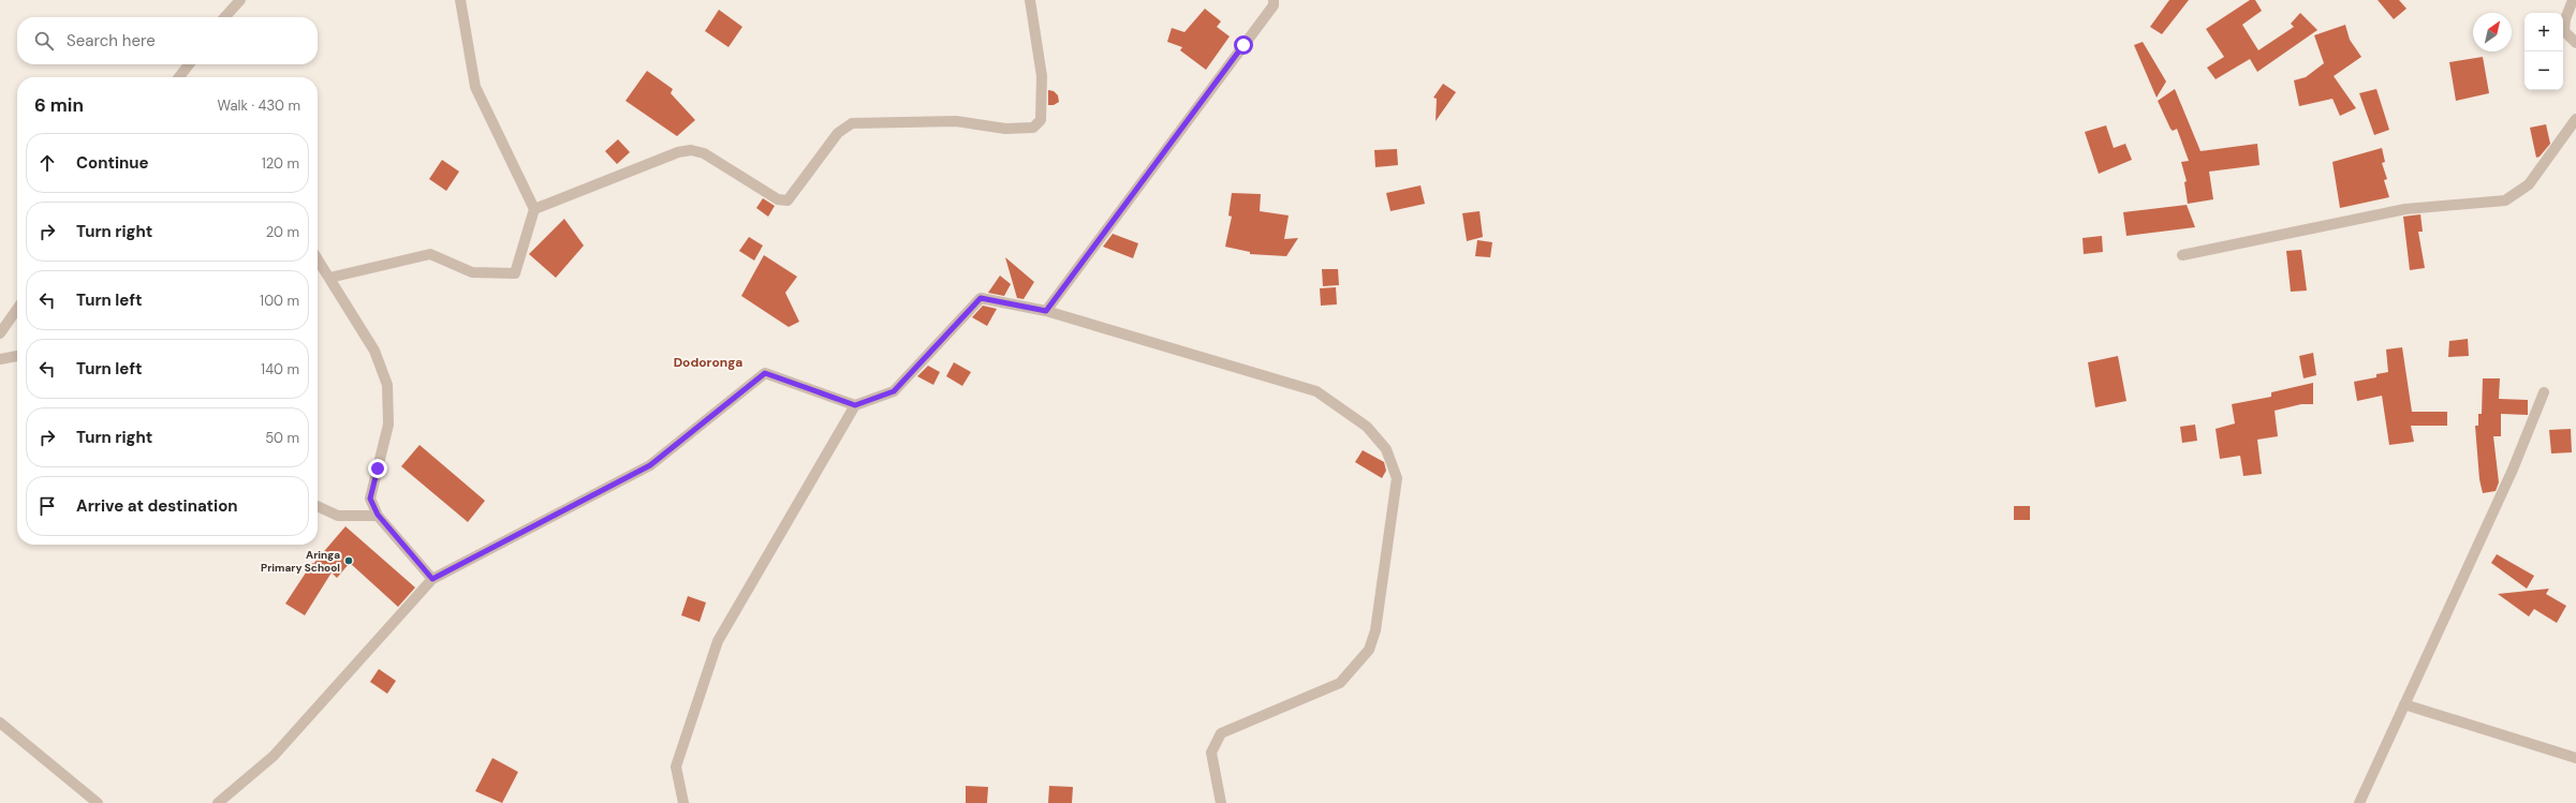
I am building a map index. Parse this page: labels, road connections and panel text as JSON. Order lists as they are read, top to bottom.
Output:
{
  "districts": ["Dodoronga"],
  "places": ["Aringa Primary School"],
  "north": "top right",
  "page": {
    "map_buttons": ["+", "−"],
    "search": "Search here",
    "heading": ["6 min", "Walk · 430 m"],
    "list": [
      ["Continue", "120 m"],
      ["Turn right", "20 m"],
      ["Turn left", "100 m"],
      ["Turn left", "140 m"],
      ["Turn right", "50 m"],
      "Arrive at destination"
    ]
  }
}
